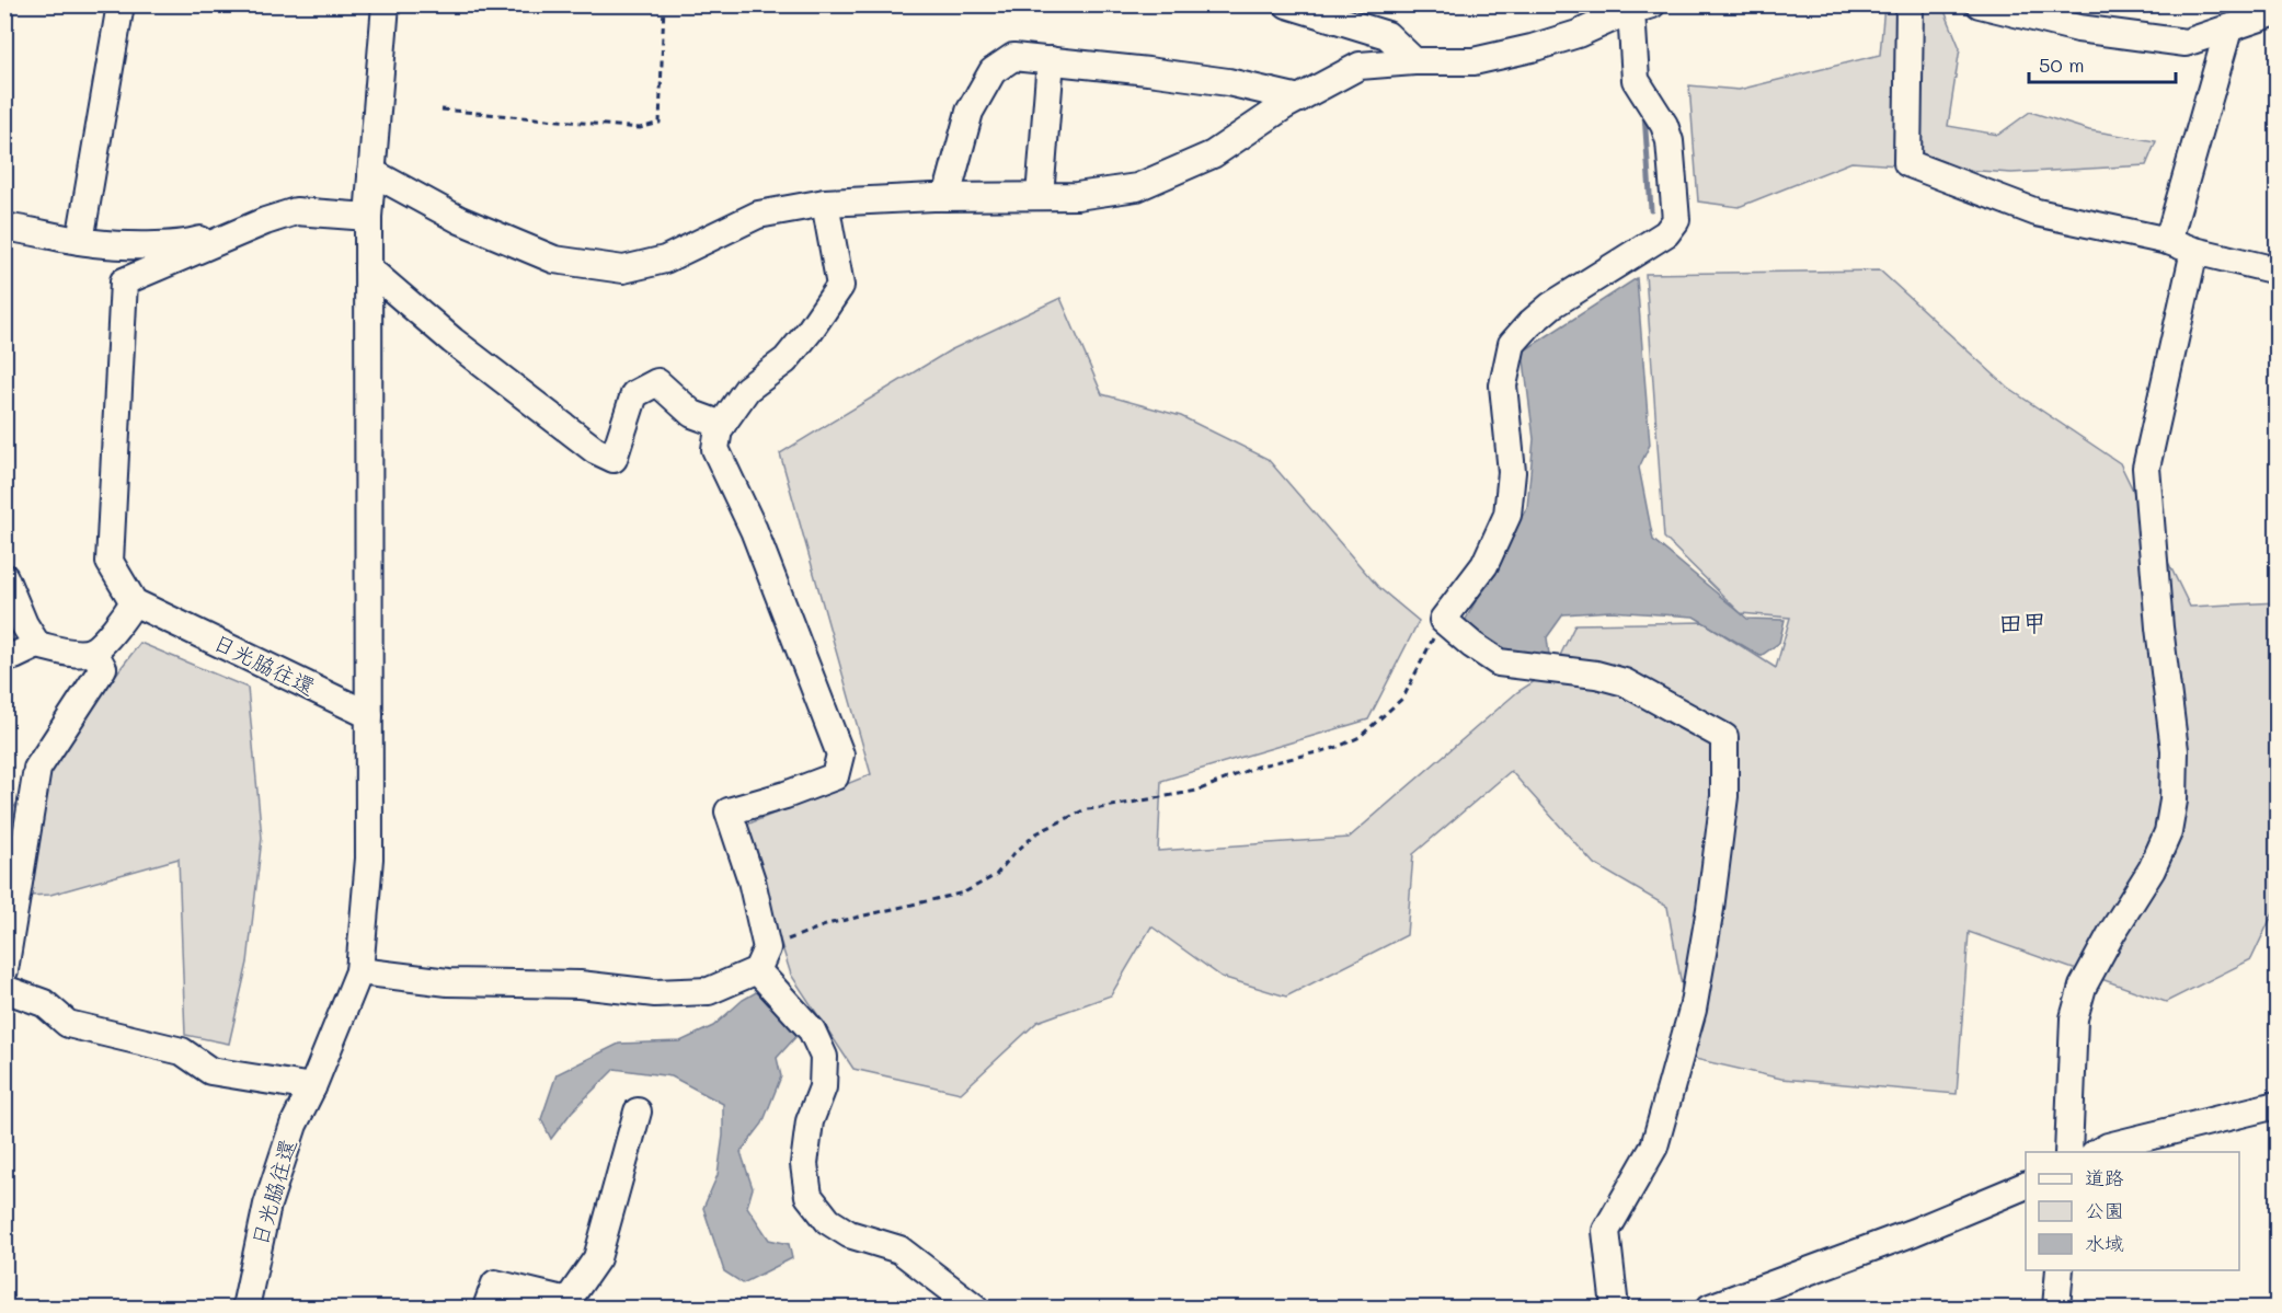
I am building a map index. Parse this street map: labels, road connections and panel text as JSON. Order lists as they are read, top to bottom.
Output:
{
  "streets": {
    "street": ["日光脇往還"]
  },
  "districts": ["田甲"],
  "legend": ["道路", "公園", "水域"],
  "scale_bar": "50 m"
}
